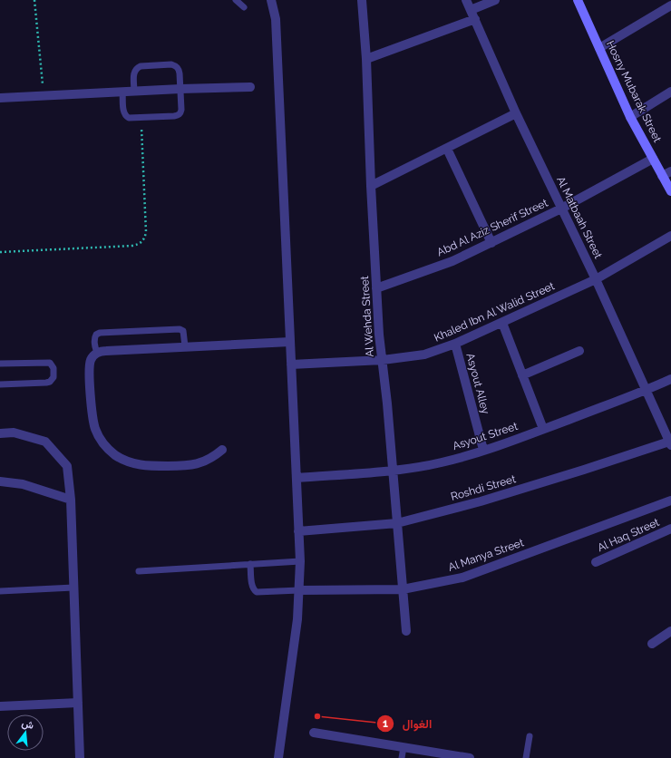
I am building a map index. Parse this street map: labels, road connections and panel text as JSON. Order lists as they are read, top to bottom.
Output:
{
  "streets": {
    "street": [
      "Hosny Mubarak Street",
      "Al Matbaah Street",
      "Abd Al Aziz Sherif Street",
      "Khaled Ibn Al Walid Street",
      "Al Wehda Street",
      "Asyout Alley",
      "Asyout Street",
      "Roshdi Street",
      "Al Haq Street",
      "Al Manya Street"
    ]
  },
  "crossings": [
    ["Hosny Mubarak Street", "Abd Al Aziz Sherif Street"],
    ["Al Matbaah Street", "Abd Al Aziz Sherif Street"],
    ["Al Matbaah Street", "Khaled Ibn Al Walid Street"],
    ["Al Matbaah Street", "Asyout Street"],
    ["Al Matbaah Street", "Roshdi Street"],
    ["Abd Al Aziz Sherif Street", "Al Wehda Street"],
    ["Khaled Ibn Al Walid Street", "Al Wehda Street"],
    ["Khaled Ibn Al Walid Street", "Asyout Alley"],
    ["Al Wehda Street", "Asyout Street"],
    ["Al Wehda Street", "Roshdi Street"],
    ["Al Wehda Street", "Al Manya Street"],
    ["Asyout Alley", "Asyout Street"]
  ],
  "places": ["الغوال"],
  "north": "top"
}
